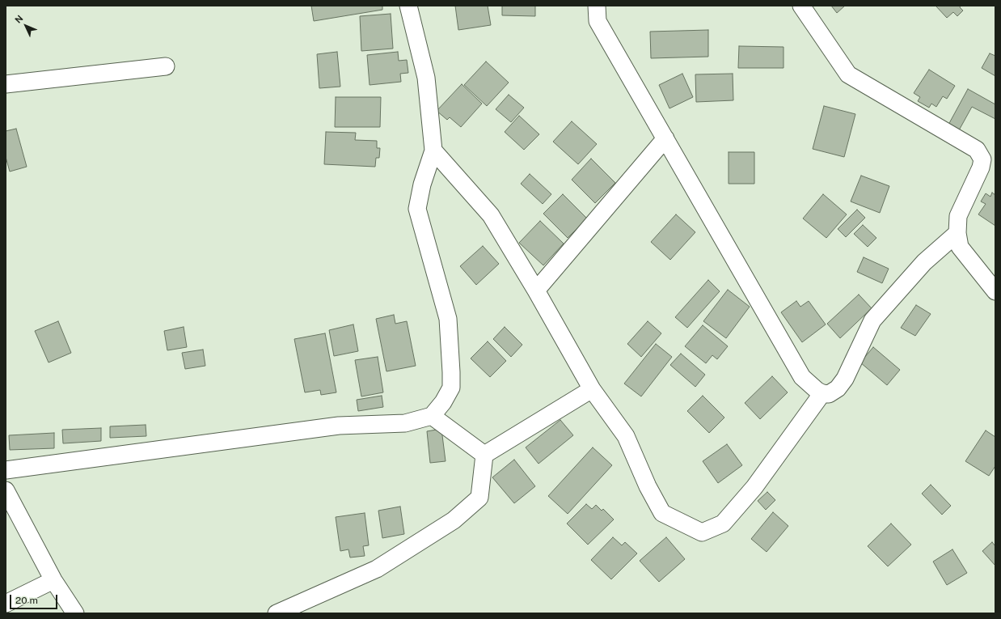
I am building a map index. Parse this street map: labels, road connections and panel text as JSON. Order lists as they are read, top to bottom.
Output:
{
  "scale_bar": "20 m",
  "north": "top left"
}
